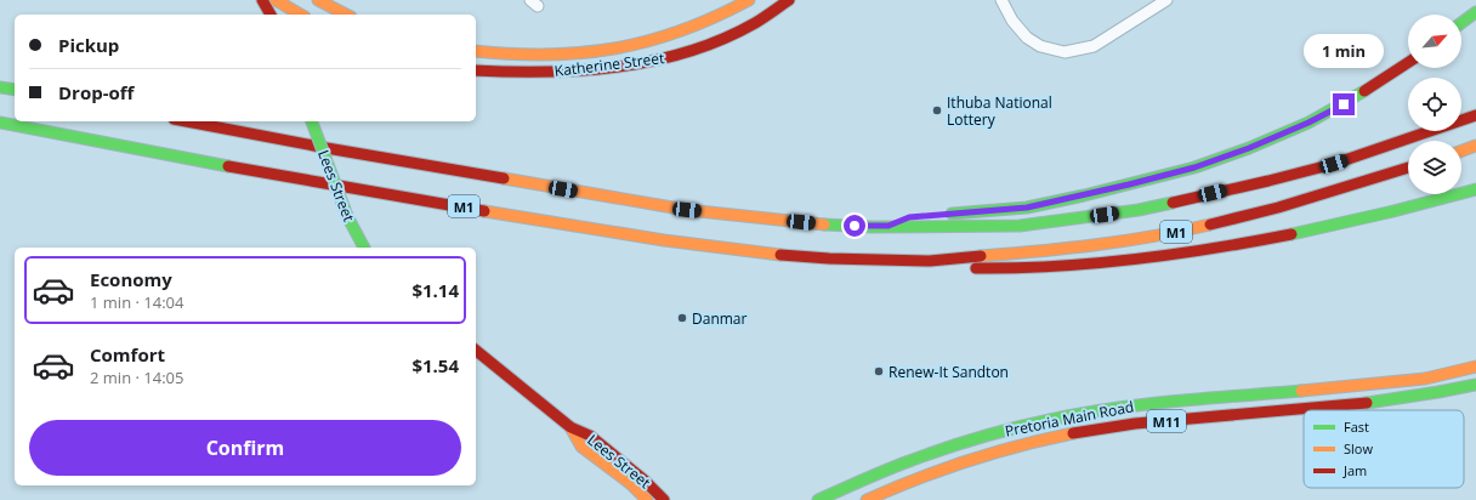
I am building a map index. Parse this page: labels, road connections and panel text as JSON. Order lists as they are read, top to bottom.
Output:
{
  "streets": {
    "main road": [
      "Katherine Street",
      "Lees Street",
      "M1",
      "Pretoria Main Road",
      "M11"
    ]
  },
  "places": ["Ithuba National Lottery", "Danmar", "Renew-It Sandton"],
  "legend": ["Fast", "Slow", "Jam"],
  "north": "top right",
  "page": {
    "banner": ["Pickup", "Drop-off"],
    "bubble": "1 min",
    "list": [
      {
        "name": "Economy",
        "note": "1 min · 14:04",
        "value": "$1.14"
      },
      {
        "name": "Comfort",
        "note": "2 min · 14:05",
        "value": "$1.54"
      }
    ],
    "buttons": "Confirm"
  }
}
